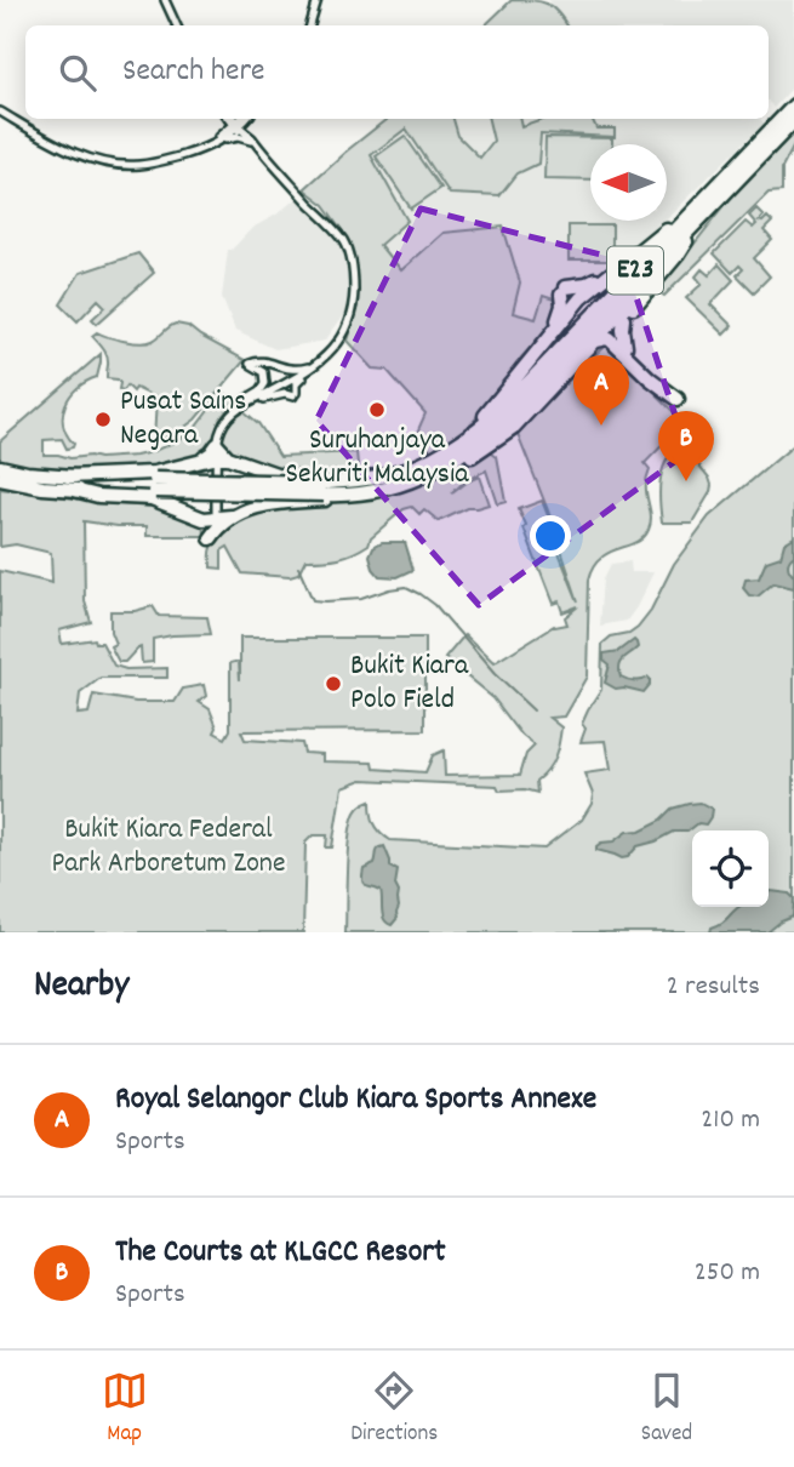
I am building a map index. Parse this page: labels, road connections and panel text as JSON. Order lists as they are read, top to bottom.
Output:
{
  "streets": {
    "highway": ["E23"]
  },
  "parks": ["Bukit Kiara Federal Park Arboretum Zone"],
  "places": ["Suruhanjaya Sekuriti Malaysia", "Pusat Sains Negara", "Bukit Kiara Polo Field"],
  "north": "left",
  "page": {
    "search": "Search here",
    "pins": ["A", "B"],
    "heading": ["Nearby", "2 results"],
    "list": [
      {
        "mark": "A",
        "name": "Royal Selangor Club Kiara Sports Annexe",
        "note": "Sports",
        "value": "210 m"
      },
      {
        "mark": "B",
        "name": "The Courts at KLGCC Resort",
        "note": "Sports",
        "value": "250 m"
      }
    ],
    "nav": ["Map", "Directions", "Saved"]
  }
}
